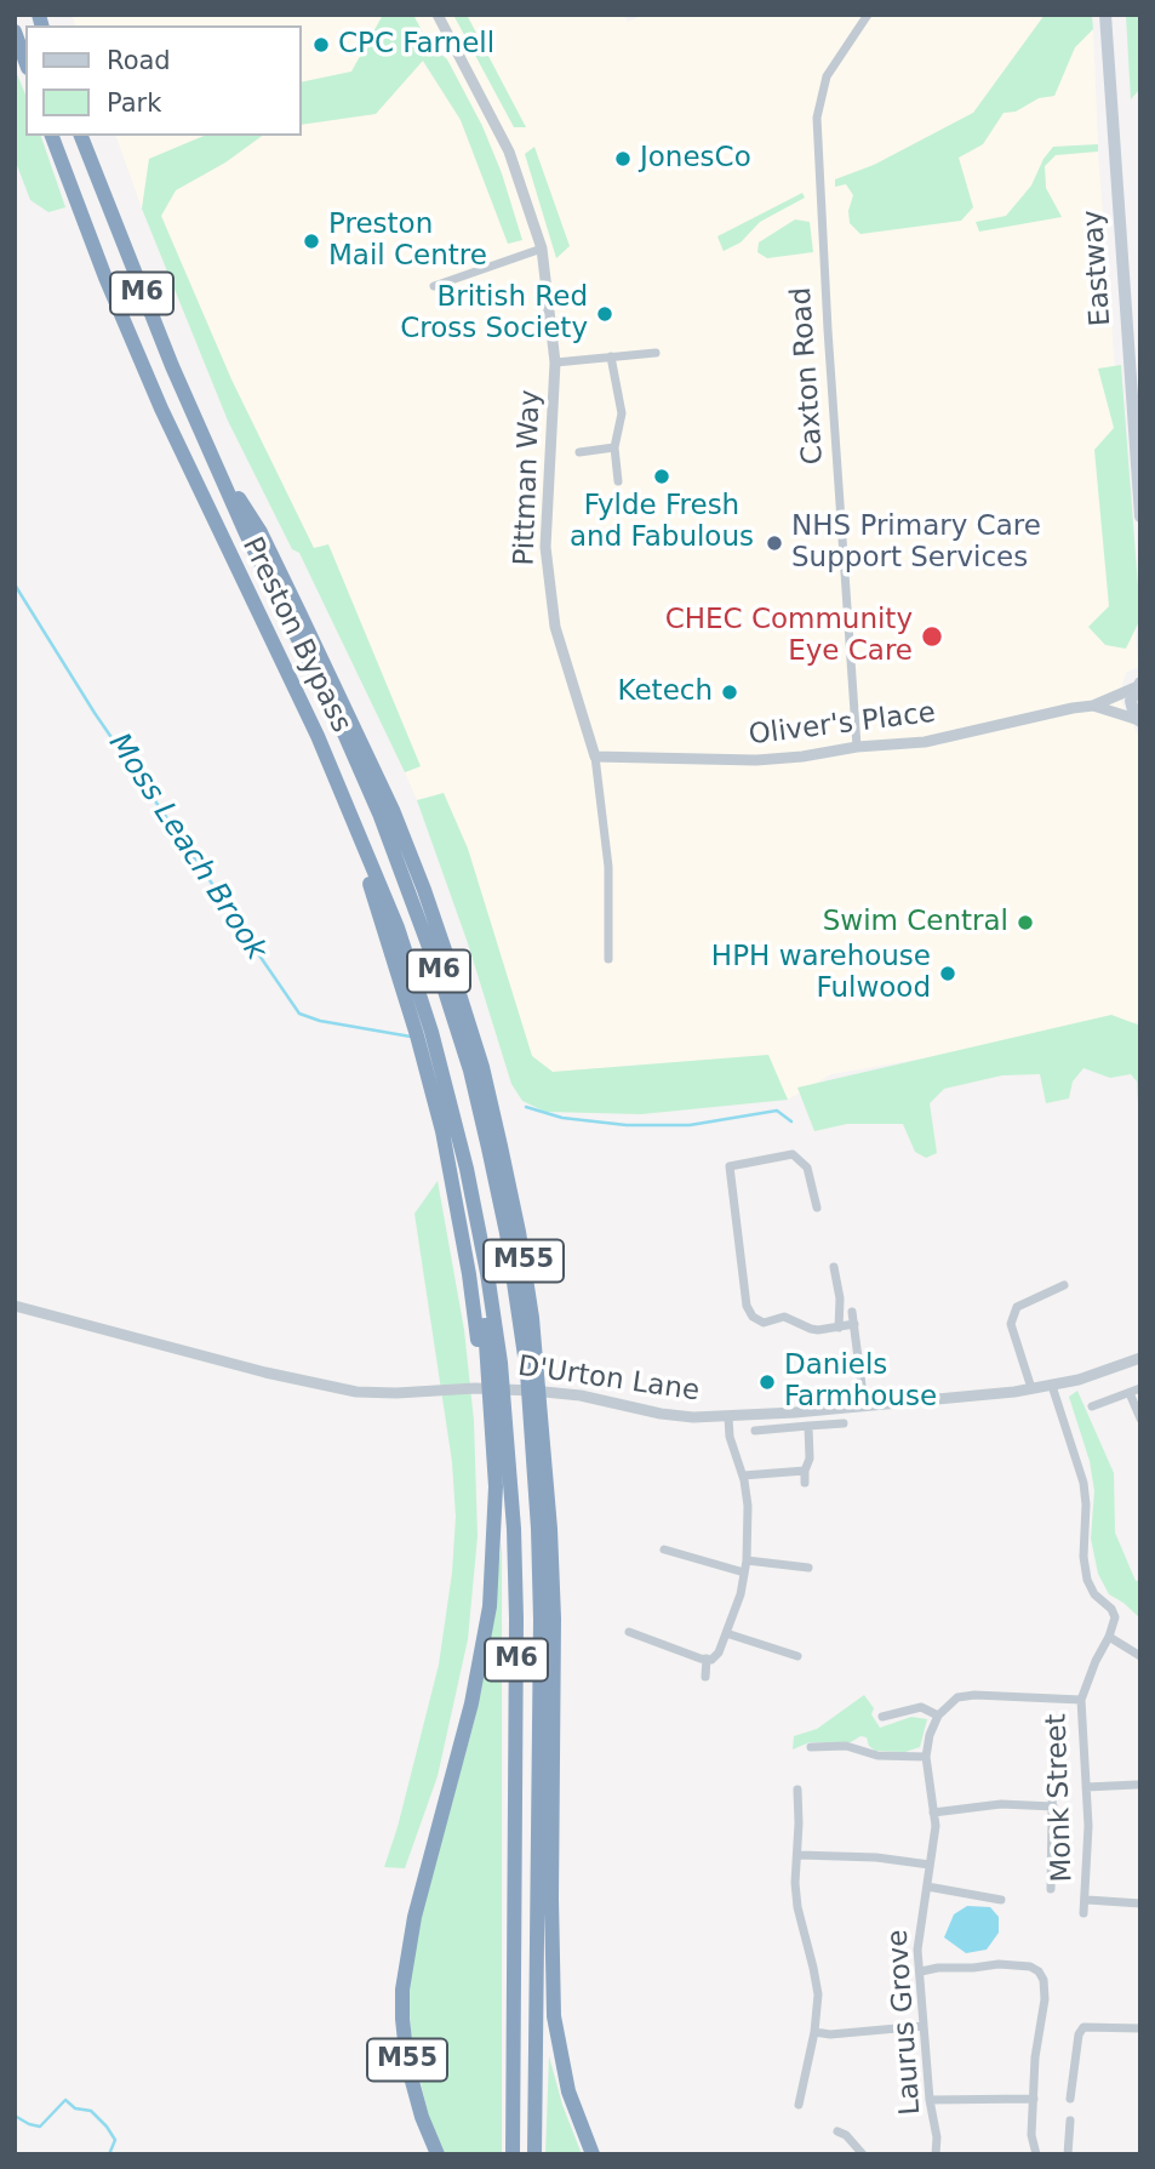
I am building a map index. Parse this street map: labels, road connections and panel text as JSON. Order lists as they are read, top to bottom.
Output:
{
  "streets": {
    "highway": ["M6", "Preston Bypass", "M55"],
    "main road": ["Eastway"],
    "street": [
      "Caxton Road",
      "Pittman Way",
      "Oliver's Place",
      "D'Urton Lane",
      "Monk Street",
      "Laurus Grove"
    ]
  },
  "crossings": [
    ["M6", "Preston Bypass"],
    ["M6", "M55"],
    ["Caxton Road", "Oliver's Place"],
    ["Pittman Way", "Oliver's Place"],
    ["Preston Bypass", "M55"],
    ["D'Urton Lane", "Monk Street"]
  ],
  "water": ["Moss Leach Brook"],
  "places": [
    "CPC Farnell",
    "JonesCo",
    "Preston Mail Centre",
    "British Red Cross Society",
    "Fylde Fresh and Fabulous",
    "NHS Primary Care Support Services",
    "CHEC Community Eye Care",
    "Ketech",
    "Swim Central",
    "HPH warehouse Fulwood",
    "Daniels Farmhouse"
  ],
  "legend": ["Road", "Park"]
}
